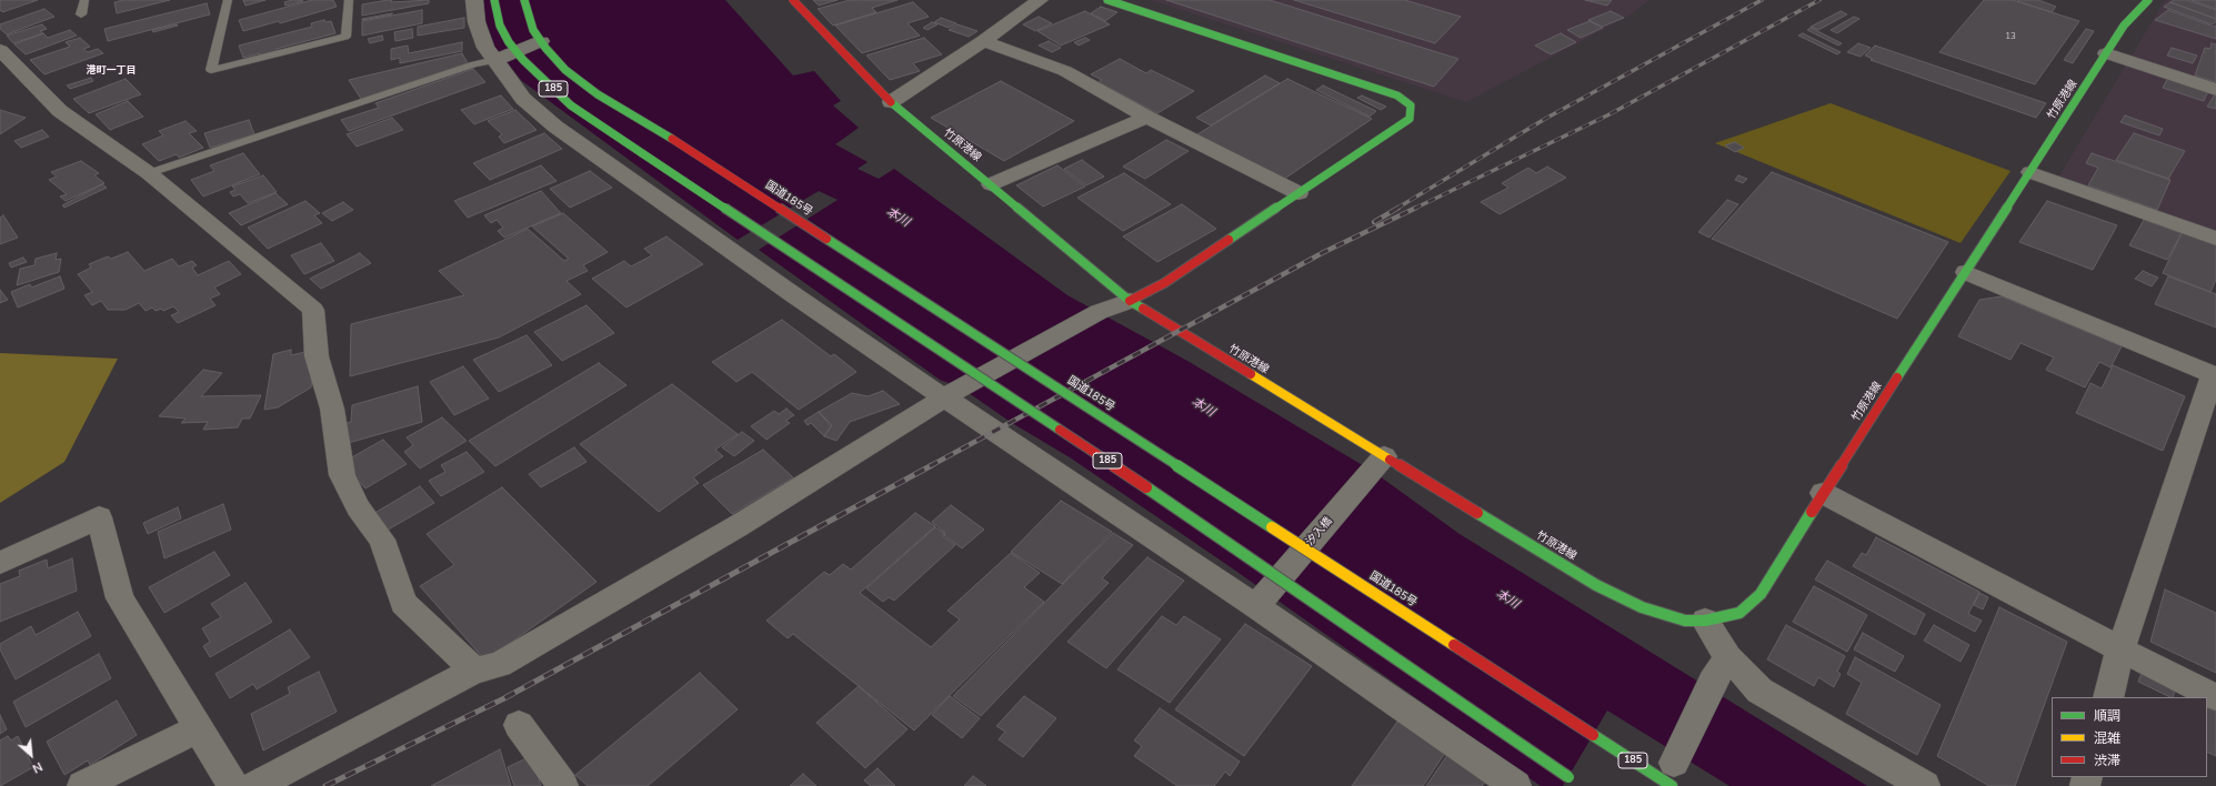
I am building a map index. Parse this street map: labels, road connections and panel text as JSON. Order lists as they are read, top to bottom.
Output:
{
  "streets": {
    "main road": ["185", "竹原港線", "国道185号"],
    "street": ["汐入橋"]
  },
  "crossings": [
    ["竹原港線", "汐入橋"]
  ],
  "districts": ["港町一丁目"],
  "water": ["本川"],
  "house_numbers": ["13"],
  "legend": ["順調", "混雑", "渋滞"],
  "north": "bottom right"
}
